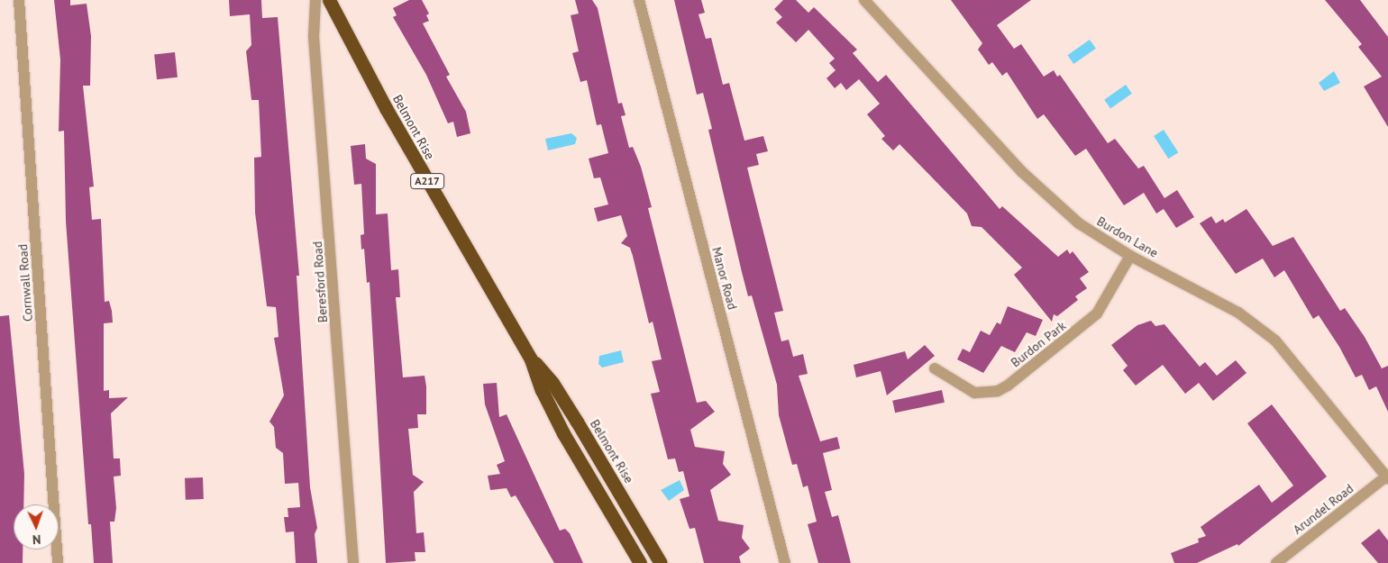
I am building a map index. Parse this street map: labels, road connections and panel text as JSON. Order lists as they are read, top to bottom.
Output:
{
  "streets": {
    "highway": ["Belmont Rise", "A217"],
    "street": [
      "Burdon Lane",
      "Manor Road",
      "Beresford Road",
      "Cornwall Road",
      "Burdon Park",
      "Arundel Road"
    ]
  },
  "crossings": [
    ["Burdon Lane", "Burdon Park"],
    ["Burdon Lane", "Arundel Road"]
  ],
  "north": "bottom"
}
